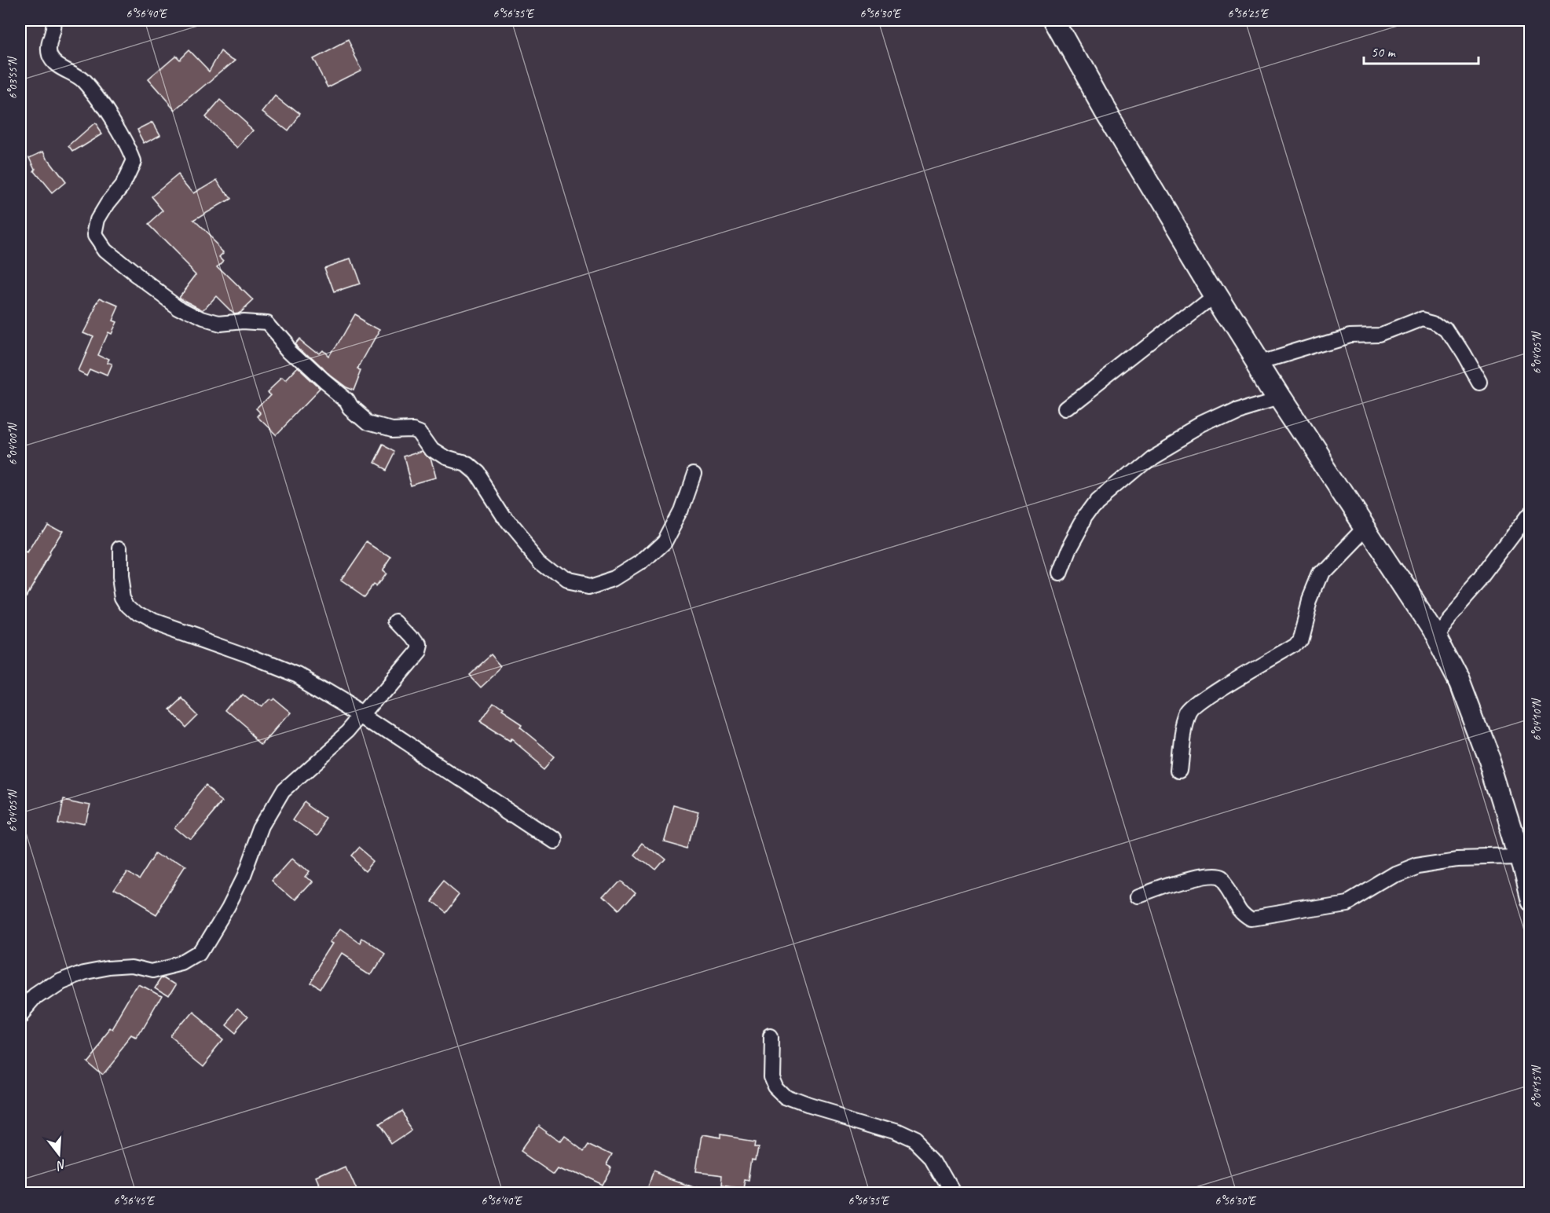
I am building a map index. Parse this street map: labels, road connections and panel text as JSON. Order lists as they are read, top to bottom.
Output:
{
  "scale_bar": "50 m",
  "north": "bottom",
  "coordinates": [
    "6°56'40\"E",
    "6°56'35\"E",
    "6°56'30\"E",
    "6°56'25\"E",
    "6°03'55\"N",
    "6°04'05\"N",
    "6°04'00\"N",
    "6°04'10\"N",
    "6°04'15\"N",
    "6°56'45\"E"
  ]
}
